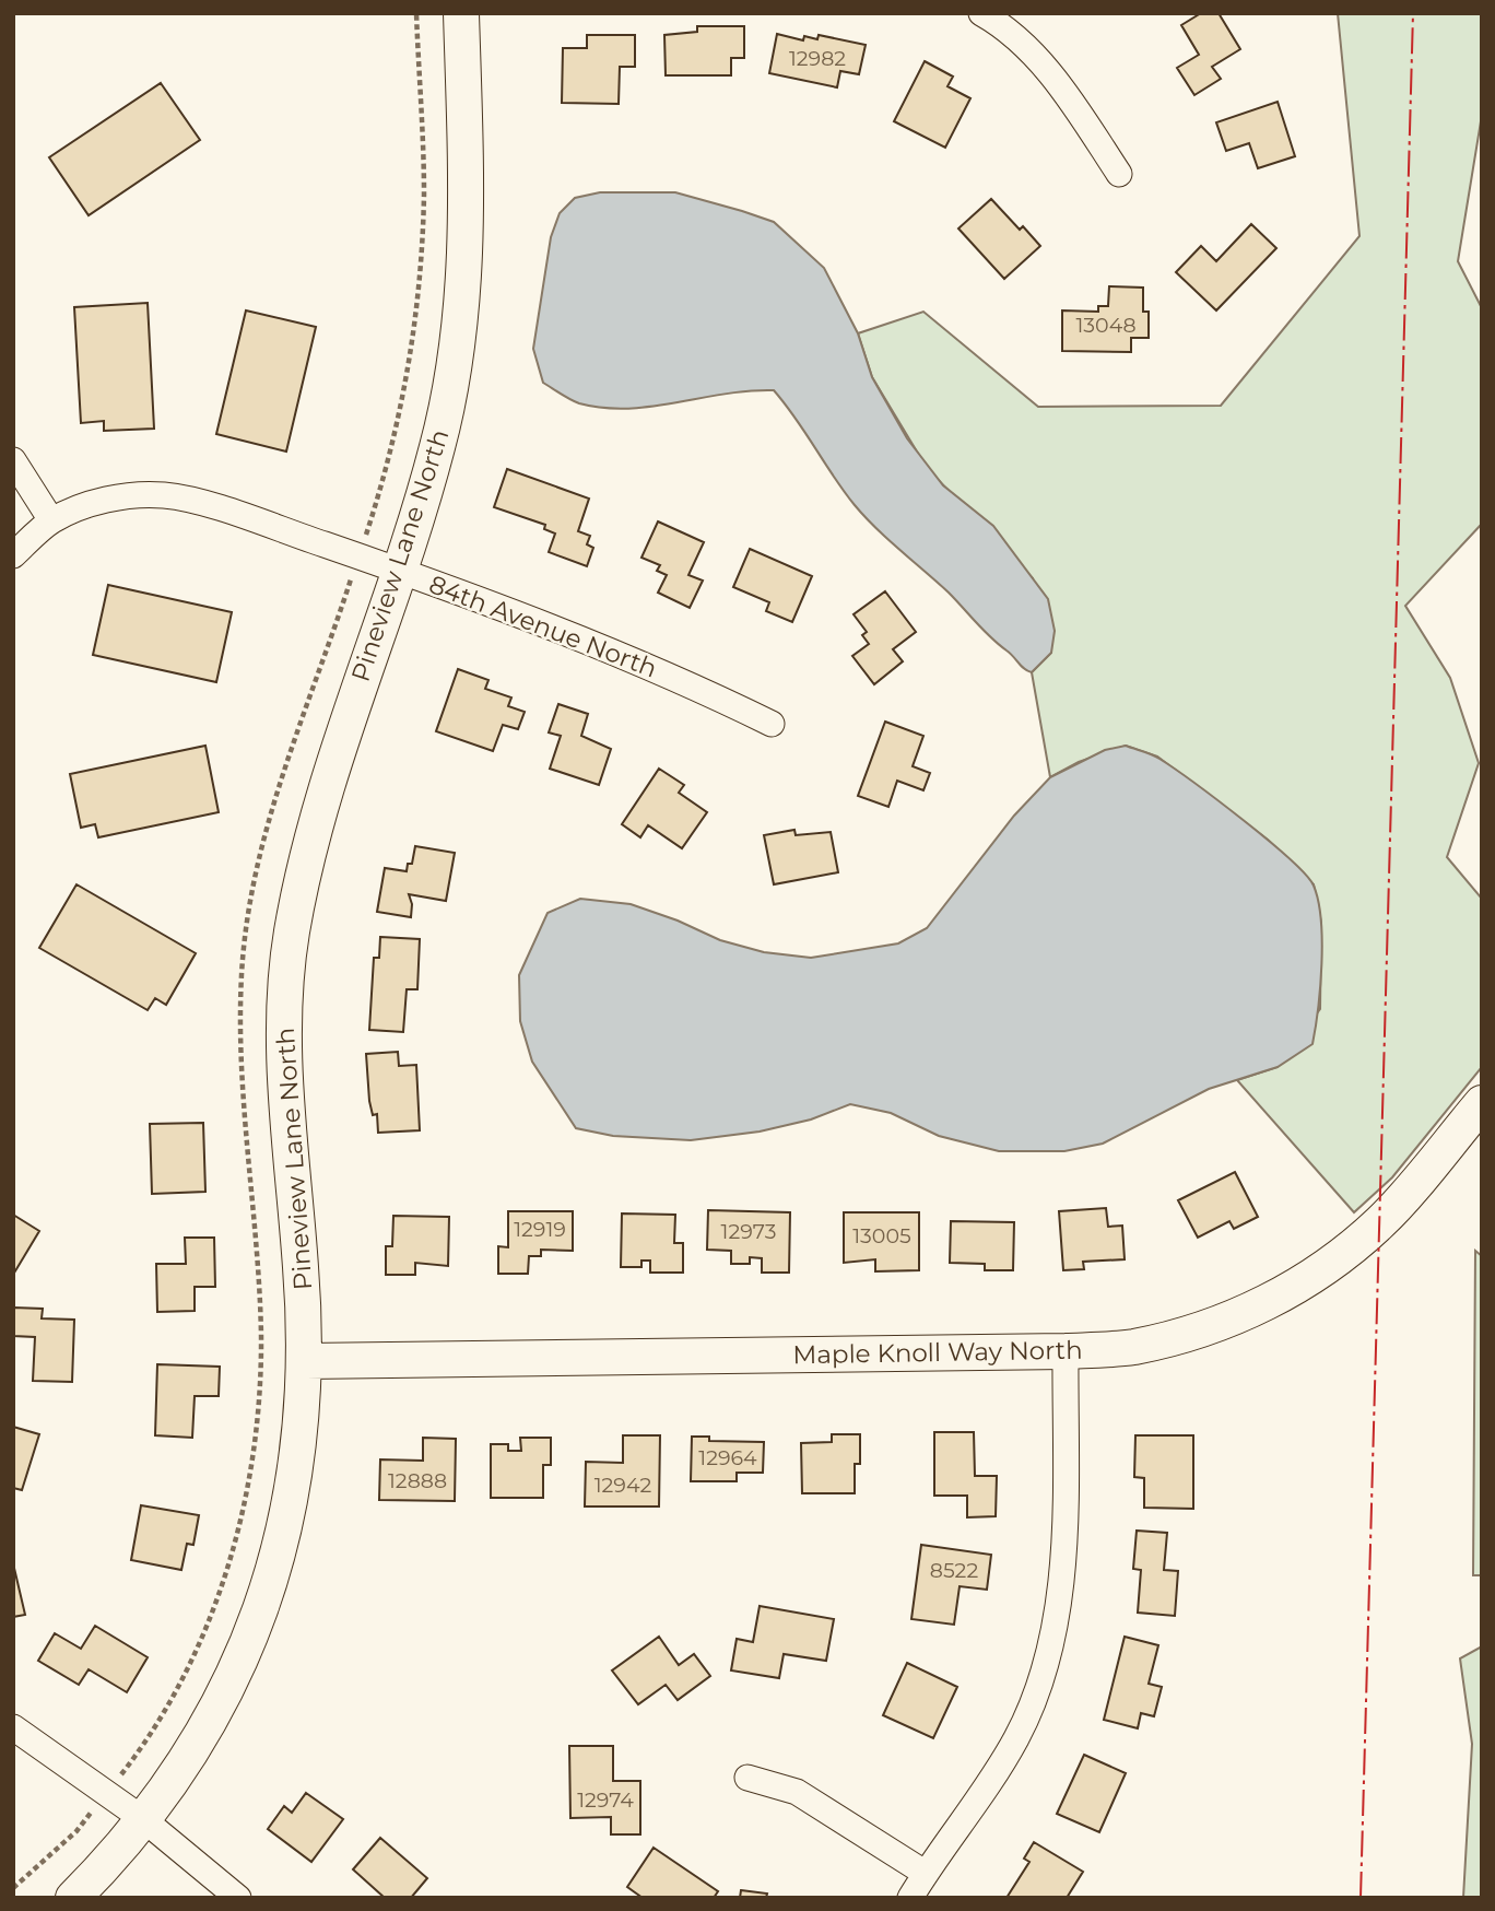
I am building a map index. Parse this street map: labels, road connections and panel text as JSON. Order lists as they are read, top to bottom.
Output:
{
  "streets": {
    "street": ["Pineview Lane North", "84th Avenue North", "Maple Knoll Way North"]
  },
  "crossings": [
    ["Pineview Lane North", "84th Avenue North"],
    ["Pineview Lane North", "Maple Knoll Way North"]
  ],
  "house_numbers": [
    "12982",
    "13048",
    "12919",
    "12973",
    "13005",
    "12964",
    "12888",
    "12942",
    "8522",
    "12974"
  ]
}
